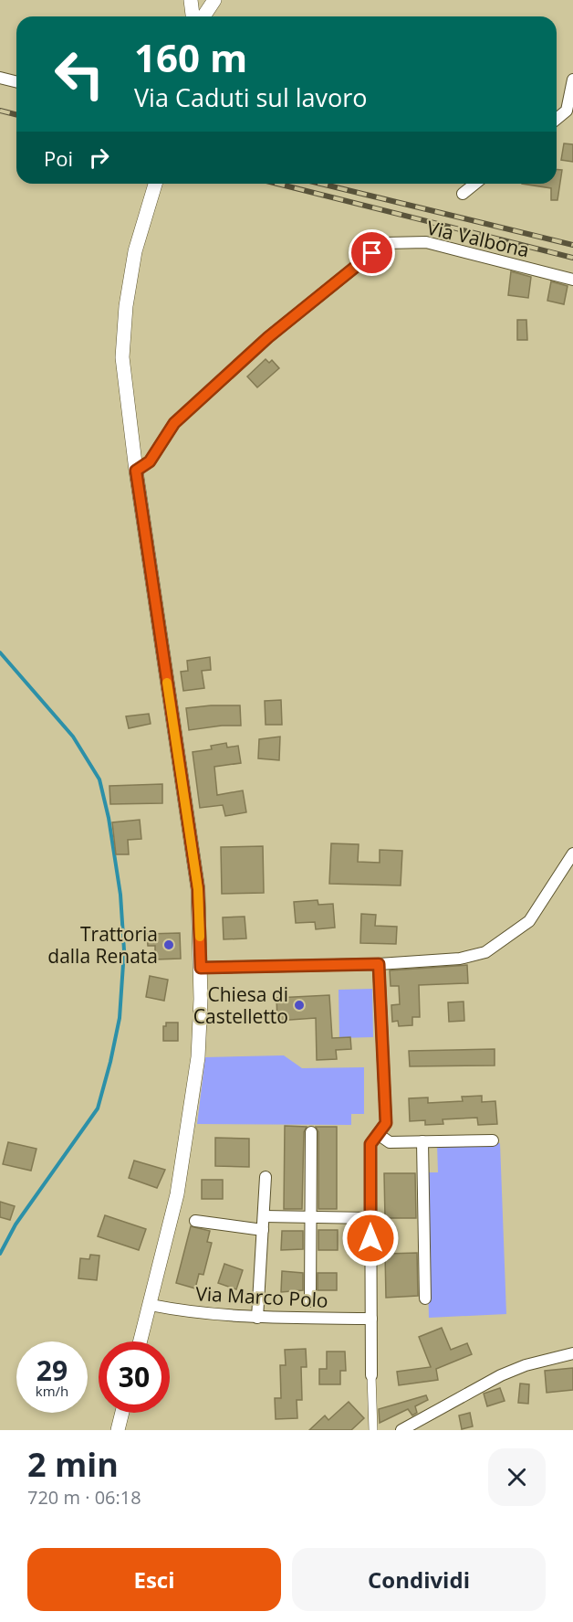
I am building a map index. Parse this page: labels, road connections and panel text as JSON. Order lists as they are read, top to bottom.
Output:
{
  "streets": {
    "street": ["Via Valbona", "Via Marco Polo"]
  },
  "places": ["Trattoria dalla Renata", "Chiesa di Castelletto"],
  "page": {
    "turn": ["160 m", "Via Caduti sul lavoro"],
    "then": "Poi",
    "speed": "29 km/h",
    "limit": "30",
    "heading": ["2 min", "720 m · 06:18"],
    "buttons": ["Esci", "Condividi"]
  }
}
